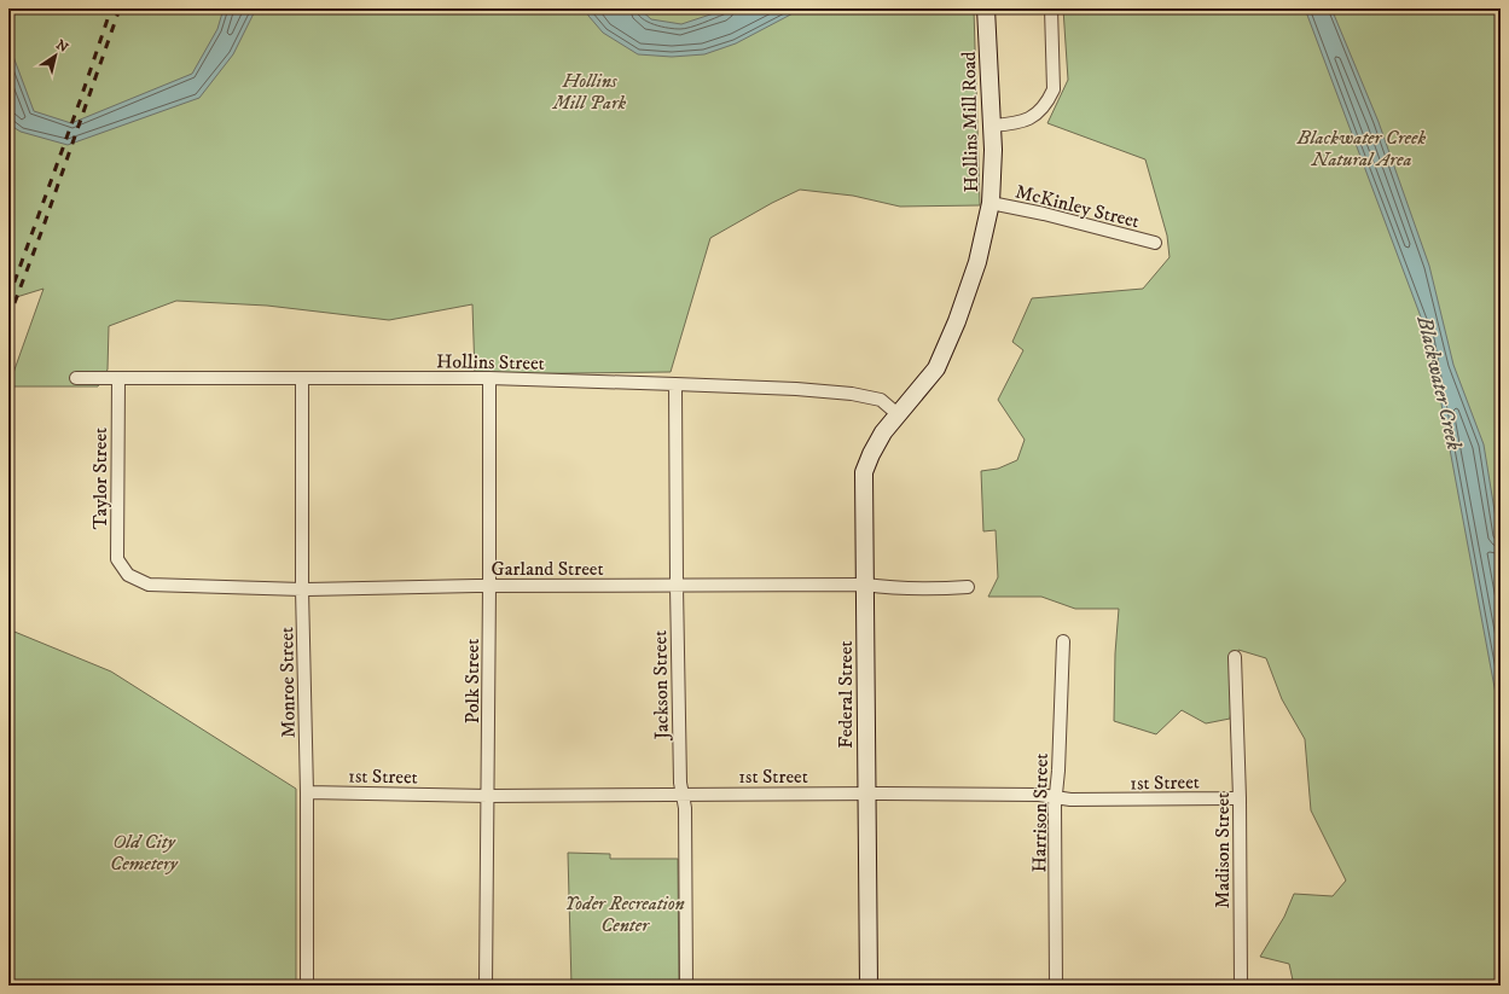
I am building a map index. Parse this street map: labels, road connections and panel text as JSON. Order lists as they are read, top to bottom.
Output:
{
  "streets": {
    "street": [
      "Hollins Mill Road",
      "McKinley Street",
      "Hollins Street",
      "Taylor Street",
      "Garland Street",
      "Polk Street",
      "Monroe Street",
      "Jackson Street",
      "Federal Street",
      "1st Street",
      "Harrison Street",
      "Madison Street"
    ]
  },
  "crossings": [
    ["Hollins Mill Road", "McKinley Street"],
    ["Hollins Mill Road", "Hollins Street"],
    ["Hollins Mill Road", "Federal Street"],
    ["Hollins Street", "Taylor Street"],
    ["Hollins Street", "Polk Street"],
    ["Hollins Street", "Monroe Street"],
    ["Hollins Street", "Jackson Street"],
    ["Hollins Street", "Federal Street"],
    ["Taylor Street", "Garland Street"],
    ["Garland Street", "Polk Street"],
    ["Garland Street", "Monroe Street"],
    ["Garland Street", "Jackson Street"],
    ["Garland Street", "Federal Street"],
    ["Polk Street", "1st Street"],
    ["Monroe Street", "1st Street"],
    ["Jackson Street", "1st Street"],
    ["Federal Street", "1st Street"],
    ["1st Street", "Harrison Street"],
    ["1st Street", "Madison Street"]
  ],
  "water": ["Blackwater Creek"],
  "parks": [
    "Hollins Mill Park",
    "Blackwater Creek Natural Area",
    "Old City Cemetery",
    "Yoder Recreation Center"
  ],
  "north": "top right"
}
